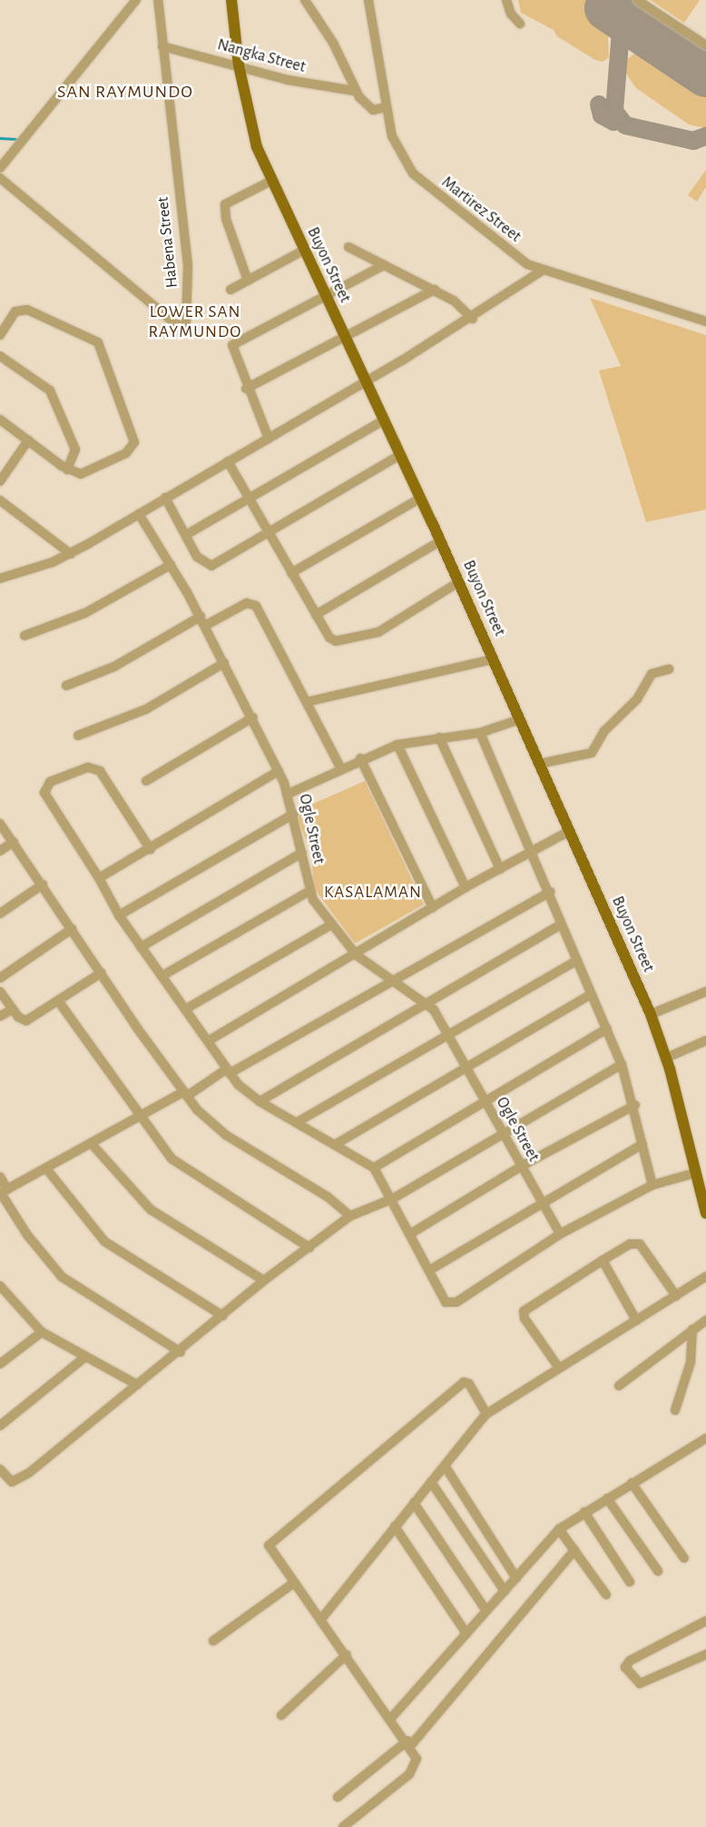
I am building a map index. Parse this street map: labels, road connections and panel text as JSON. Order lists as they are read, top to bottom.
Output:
{
  "streets": {
    "main road": ["Buyon Street"],
    "street": [
      "Nangka Street",
      "Martirez Street",
      "Habena Street",
      "Ogle Street"
    ]
  },
  "crossings": [
    ["Nangka Street", "Habena Street"],
    ["Nangka Street", "Buyon Street"]
  ],
  "districts": ["SAN RAYMUNDO", "LOWER SAN RAYMUNDO", "KASALAMAN"]
}
